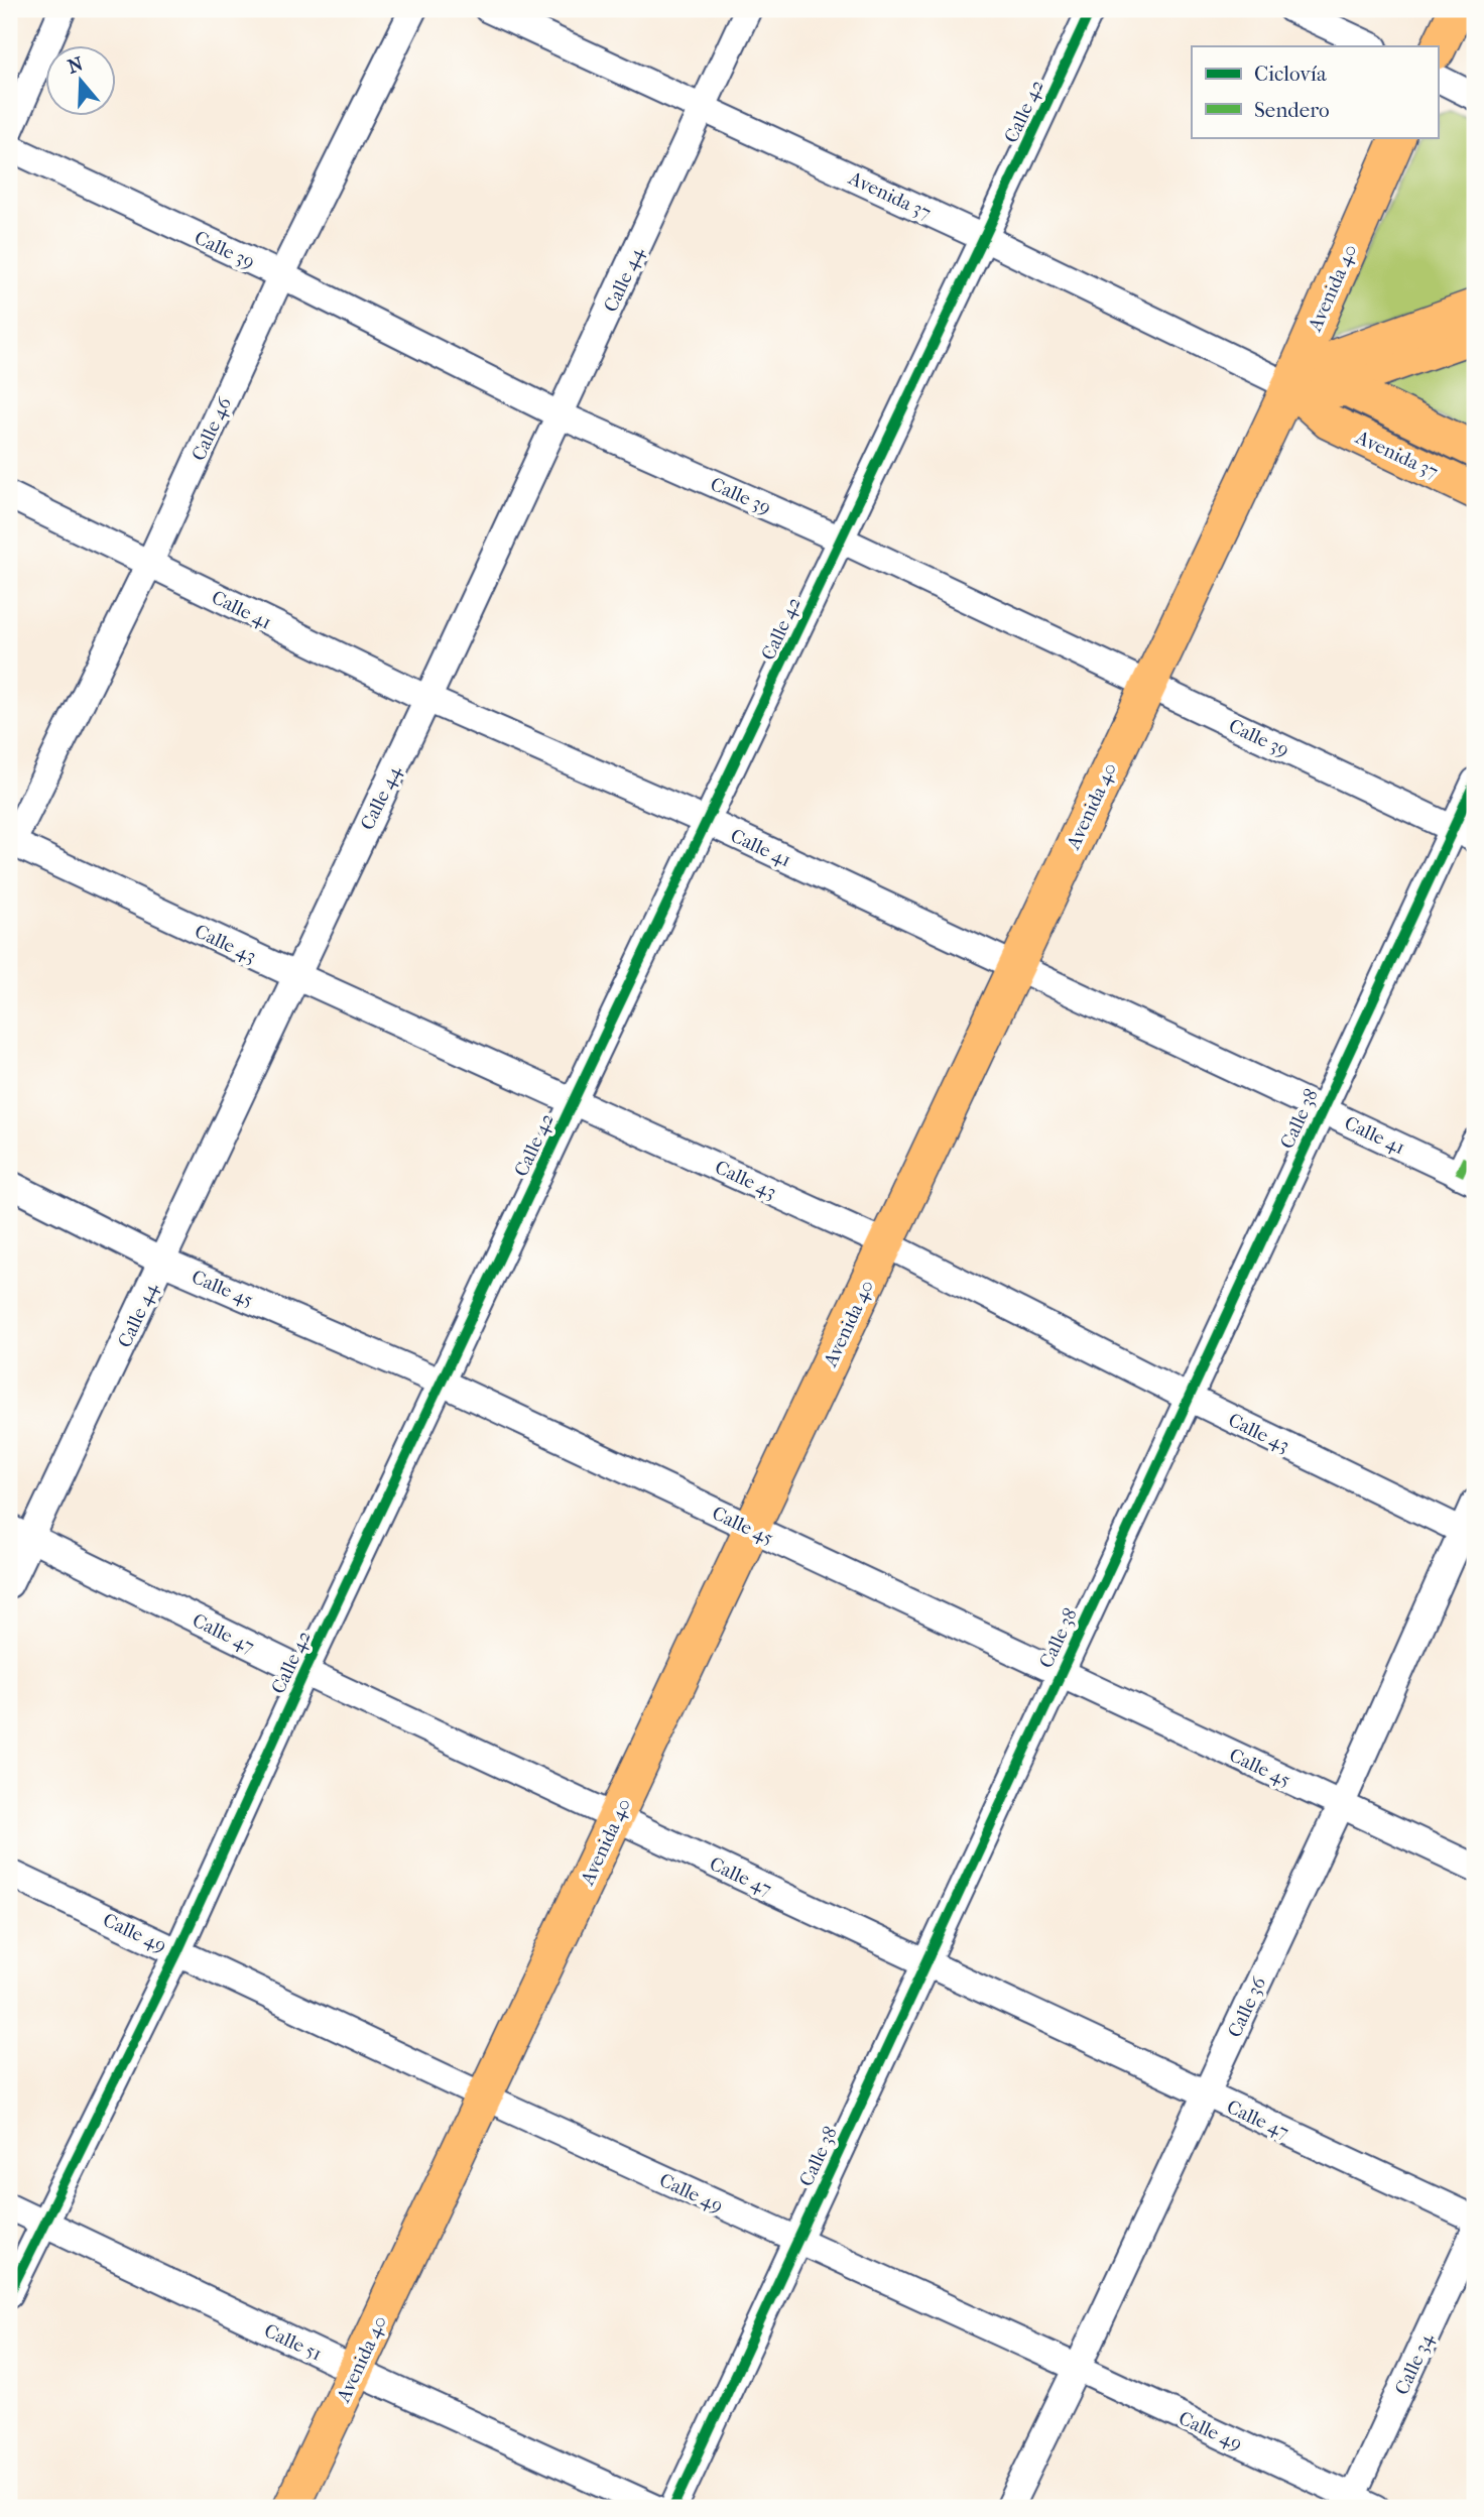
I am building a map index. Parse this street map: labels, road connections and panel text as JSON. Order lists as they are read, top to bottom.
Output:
{
  "streets": {
    "main road": ["Avenida 37", "Avenida 40"],
    "street": [
      "Calle 42",
      "Calle 39",
      "Calle 44",
      "Calle 46",
      "Calle 41",
      "Calle 43",
      "Calle 38",
      "Calle 45",
      "Calle 47",
      "Calle 49",
      "Calle 36",
      "Calle 51",
      "Calle 34"
    ]
  },
  "crossings": [
    ["Calle 42", "Avenida 37"],
    ["Calle 42", "Calle 39"],
    ["Calle 42", "Calle 41"],
    ["Calle 42", "Calle 43"],
    ["Calle 42", "Calle 45"],
    ["Calle 42", "Calle 47"],
    ["Calle 42", "Calle 49"],
    ["Calle 42", "Calle 51"],
    ["Avenida 37", "Calle 44"],
    ["Avenida 37", "Avenida 40"],
    ["Calle 39", "Calle 44"],
    ["Calle 39", "Avenida 40"],
    ["Calle 39", "Calle 46"],
    ["Calle 39", "Calle 38"],
    ["Calle 44", "Calle 41"],
    ["Calle 44", "Calle 43"],
    ["Calle 44", "Calle 45"],
    ["Calle 44", "Calle 47"],
    ["Avenida 40", "Calle 41"],
    ["Avenida 40", "Calle 43"],
    ["Avenida 40", "Calle 45"],
    ["Avenida 40", "Calle 47"],
    ["Avenida 40", "Calle 49"],
    ["Avenida 40", "Calle 51"],
    ["Calle 46", "Calle 41"],
    ["Calle 46", "Calle 43"],
    ["Calle 41", "Calle 38"],
    ["Calle 43", "Calle 38"],
    ["Calle 43", "Calle 36"],
    ["Calle 38", "Calle 45"],
    ["Calle 38", "Calle 47"],
    ["Calle 38", "Calle 49"],
    ["Calle 45", "Calle 36"],
    ["Calle 47", "Calle 36"],
    ["Calle 49", "Calle 36"],
    ["Calle 49", "Calle 34"]
  ],
  "legend": ["Ciclovía", "Sendero"],
  "north": "top"
}
